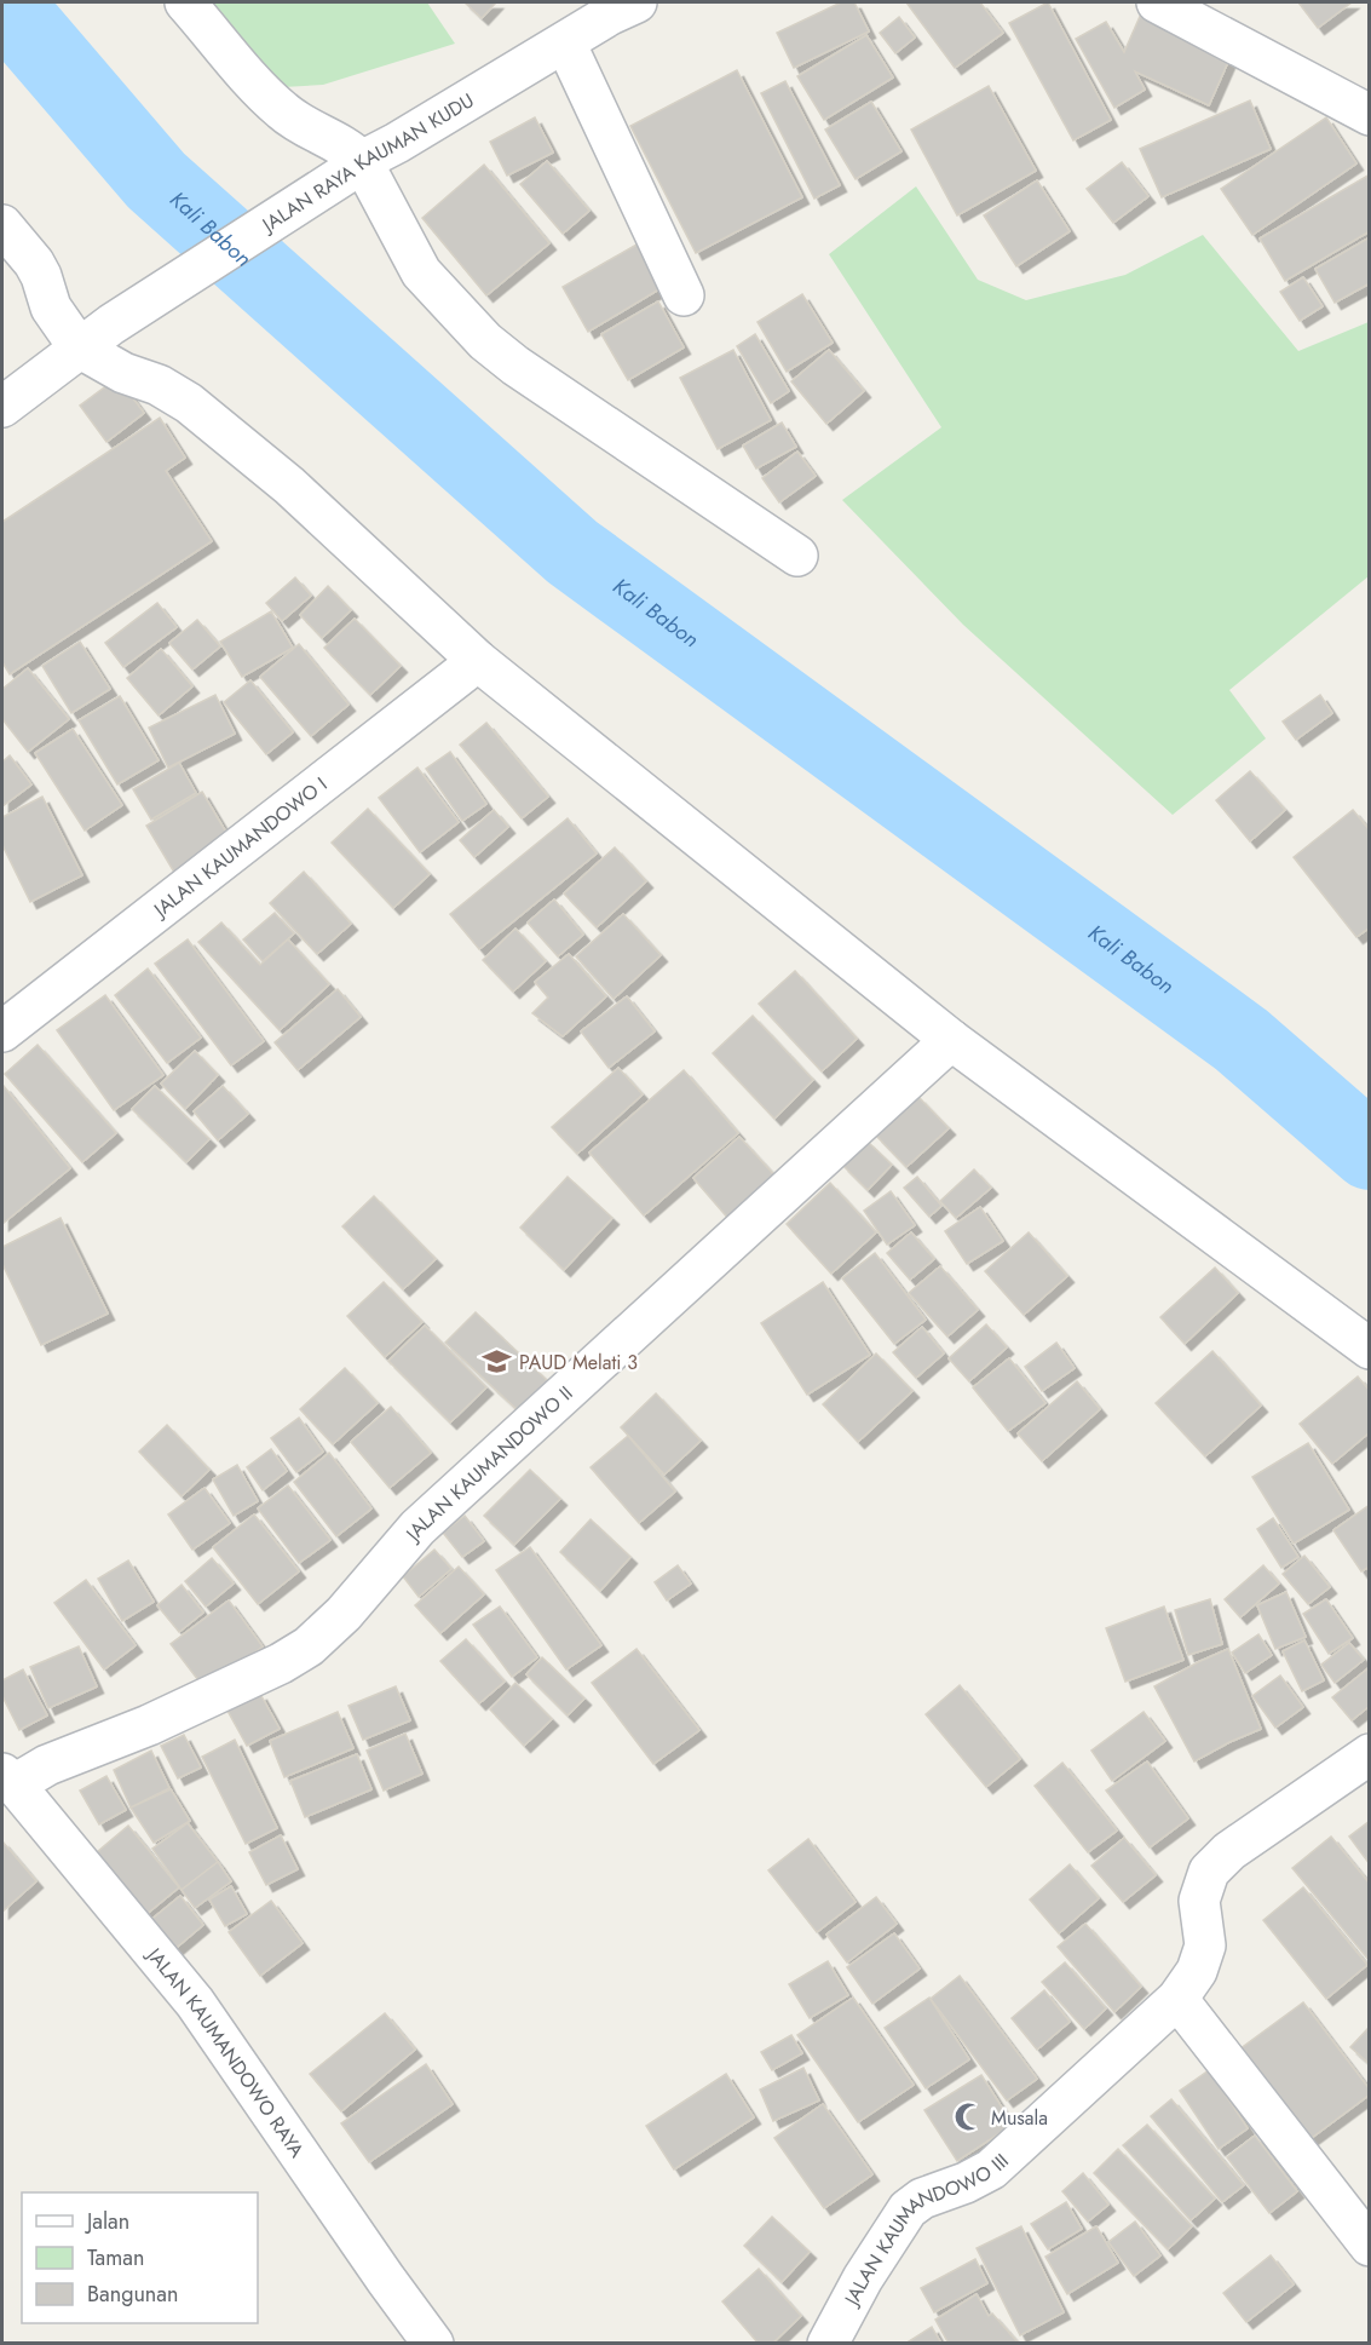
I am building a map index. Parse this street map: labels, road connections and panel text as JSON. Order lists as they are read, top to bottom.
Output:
{
  "streets": {
    "street": [
      "JALAN RAYA KAUMAN KUDU",
      "JALAN KAUMANDOWO I",
      "JALAN KAUMANDOWO II",
      "JALAN KAUMANDOWO RAYA",
      "JALAN KAUMANDOWO III"
    ]
  },
  "crossings": [
    ["JALAN KAUMANDOWO II", "JALAN KAUMANDOWO RAYA"]
  ],
  "water": ["Kali Babon"],
  "places": {
    "school or university": ["PAUD Melati 3"],
    "mosque": ["Musala"]
  },
  "legend": ["Jalan", "Taman", "Bangunan"]
}
